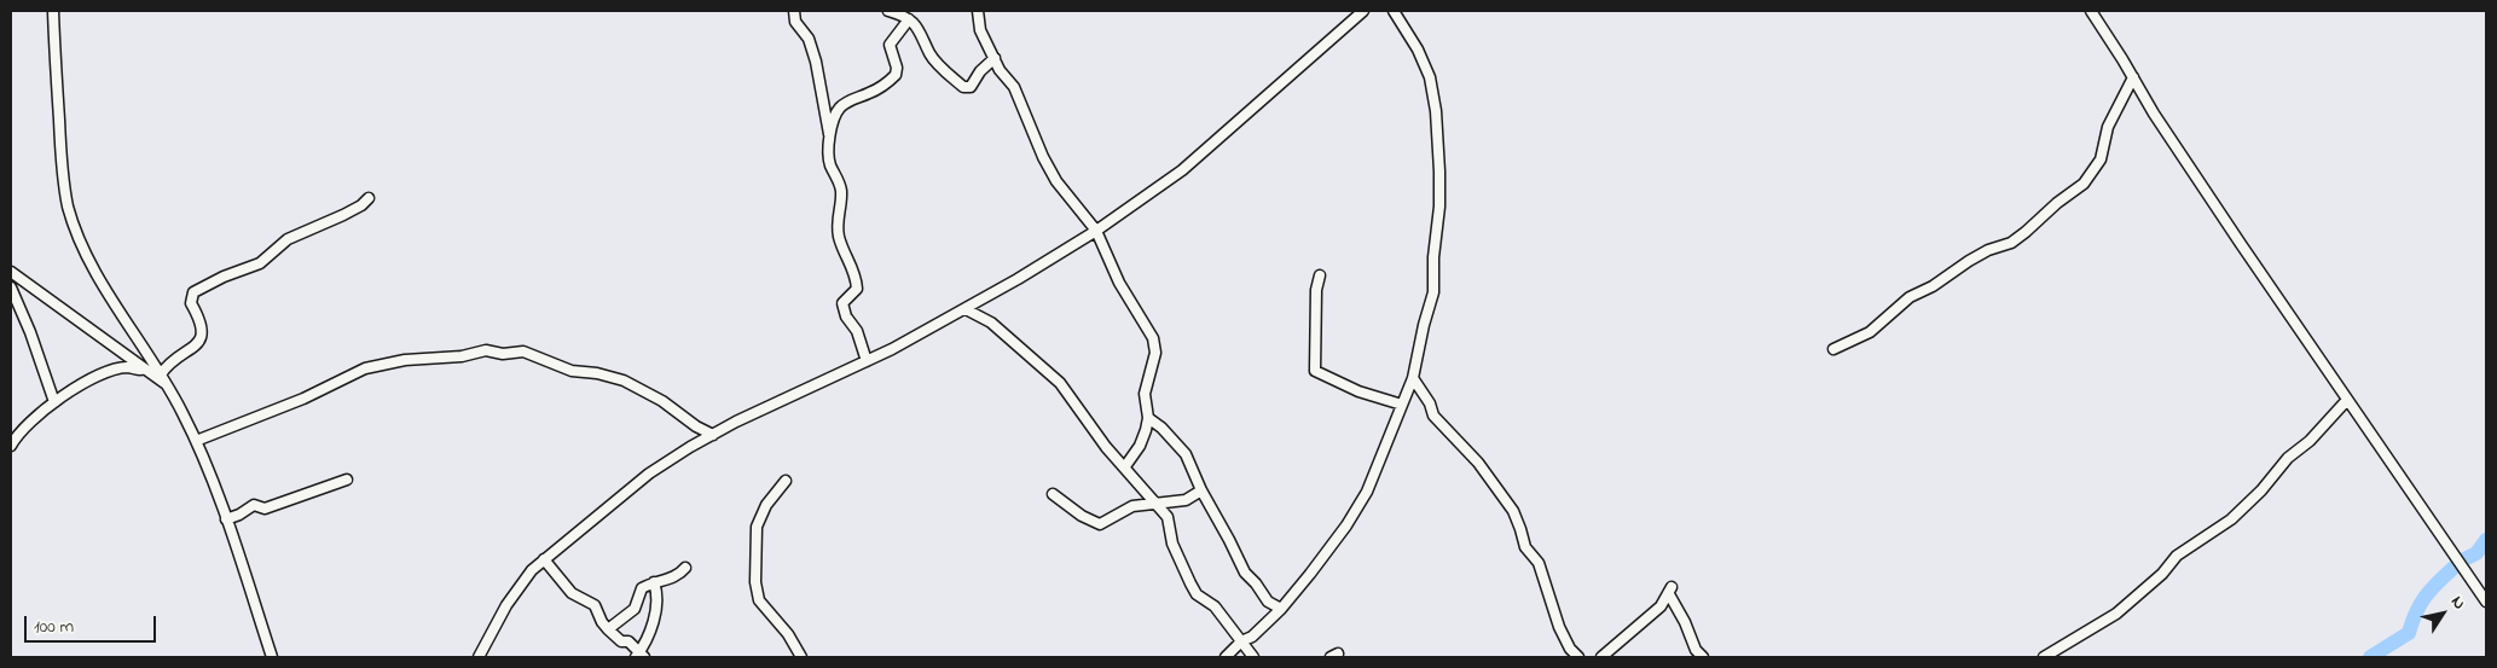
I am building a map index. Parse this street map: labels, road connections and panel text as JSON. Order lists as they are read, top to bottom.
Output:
{
  "scale_bar": "100 m",
  "north": "top right"
}
